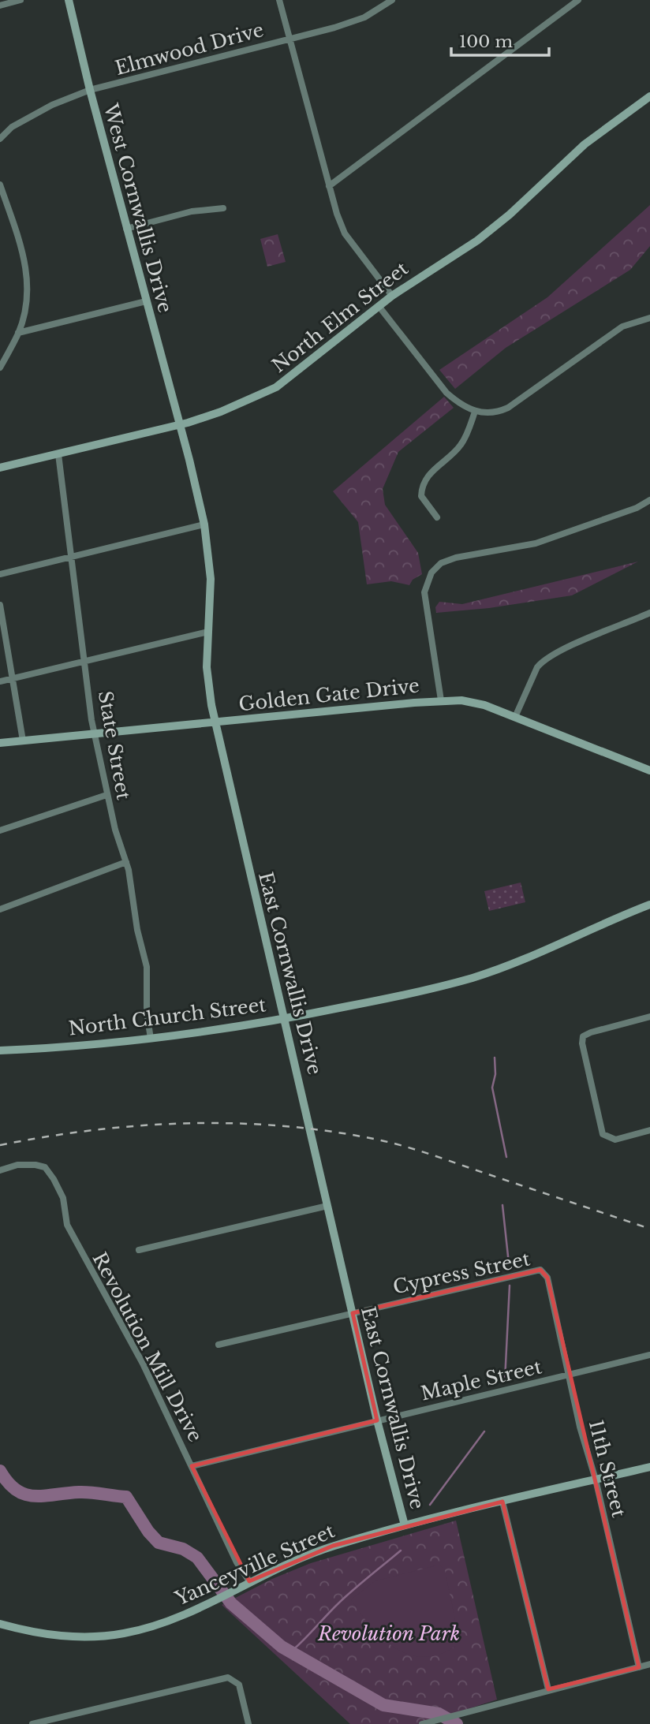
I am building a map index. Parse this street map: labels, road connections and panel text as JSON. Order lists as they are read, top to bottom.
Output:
{
  "streets": {
    "main road": [
      "West Cornwallis Drive",
      "North Elm Street",
      "Golden Gate Drive",
      "East Cornwallis Drive",
      "North Church Street",
      "Yanceyville Street"
    ],
    "street": [
      "Elmwood Drive",
      "State Street",
      "Cypress Street",
      "Revolution Mill Drive",
      "Maple Street",
      "11th Street"
    ]
  },
  "crossings": [
    ["Elmwood Drive", "West Cornwallis Drive"],
    ["West Cornwallis Drive", "North Elm Street"],
    ["West Cornwallis Drive", "East Cornwallis Drive"],
    ["North Elm Street", "State Street"],
    ["North Elm Street", "East Cornwallis Drive"],
    ["Golden Gate Drive", "State Street"],
    ["Golden Gate Drive", "East Cornwallis Drive"],
    ["State Street", "North Church Street"],
    ["East Cornwallis Drive", "North Church Street"],
    ["East Cornwallis Drive", "Cypress Street"],
    ["East Cornwallis Drive", "Maple Street"],
    ["East Cornwallis Drive", "Yanceyville Street"],
    ["Cypress Street", "11th Street"],
    ["Revolution Mill Drive", "Maple Street"],
    ["Revolution Mill Drive", "Yanceyville Street"],
    ["Maple Street", "11th Street"],
    ["11th Street", "Yanceyville Street"]
  ],
  "parks": ["Revolution Park"],
  "scale_bar": "100 m"
}
